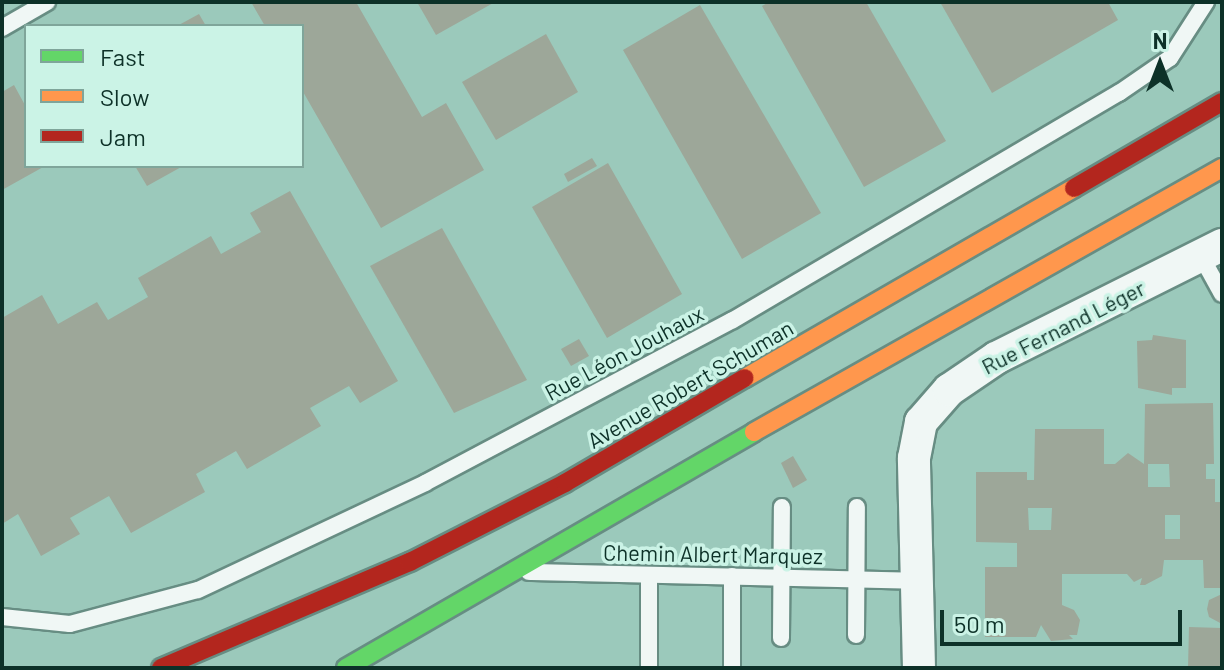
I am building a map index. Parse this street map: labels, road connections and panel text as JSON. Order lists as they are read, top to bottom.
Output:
{
  "streets": {
    "main road": ["Avenue Robert Schuman"],
    "street": ["Rue Fernand Léger"],
    "lane": ["Rue Léon Jouhaux", "Chemin Albert Marquez"]
  },
  "crossings": [
    ["Rue Fernand Léger", "Chemin Albert Marquez"]
  ],
  "legend": ["Fast", "Slow", "Jam"],
  "scale_bar": "50 m",
  "north": "top"
}
